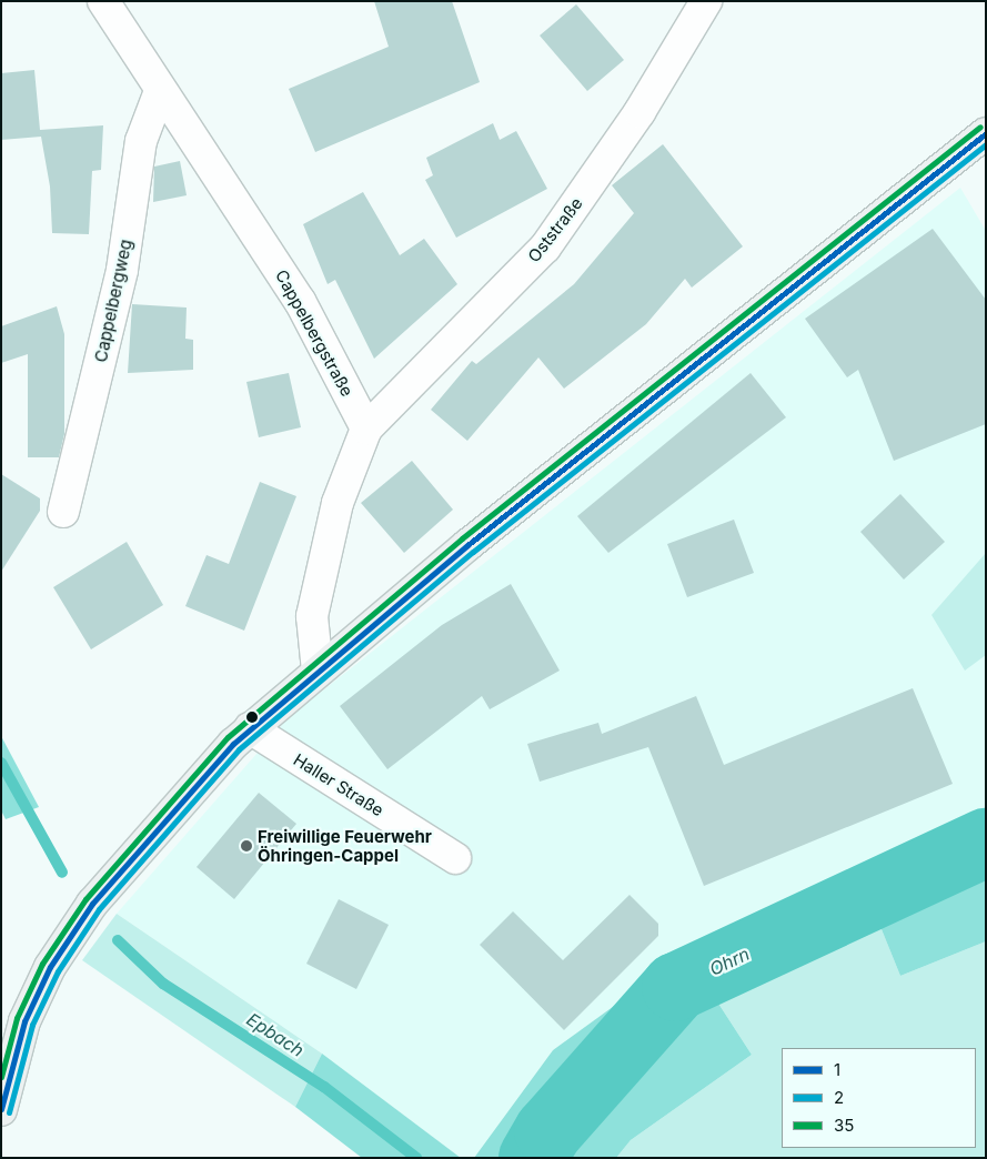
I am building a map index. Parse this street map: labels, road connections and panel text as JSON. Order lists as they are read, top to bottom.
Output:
{
  "streets": {
    "street": [
      "Oststraße",
      "Cappelbergweg",
      "Cappelbergstraße",
      "Haller Straße"
    ]
  },
  "crossings": [
    ["Oststraße", "Cappelbergstraße"],
    ["Cappelbergweg", "Cappelbergstraße"]
  ],
  "water": ["Ohrn", "Epbach"],
  "places": ["Freiwillige Feuerwehr Öhringen-Cappel"],
  "lines": ["transit line 35", "transit line 1", "transit line 2"],
  "legend": ["1", "2", "35"]
}
